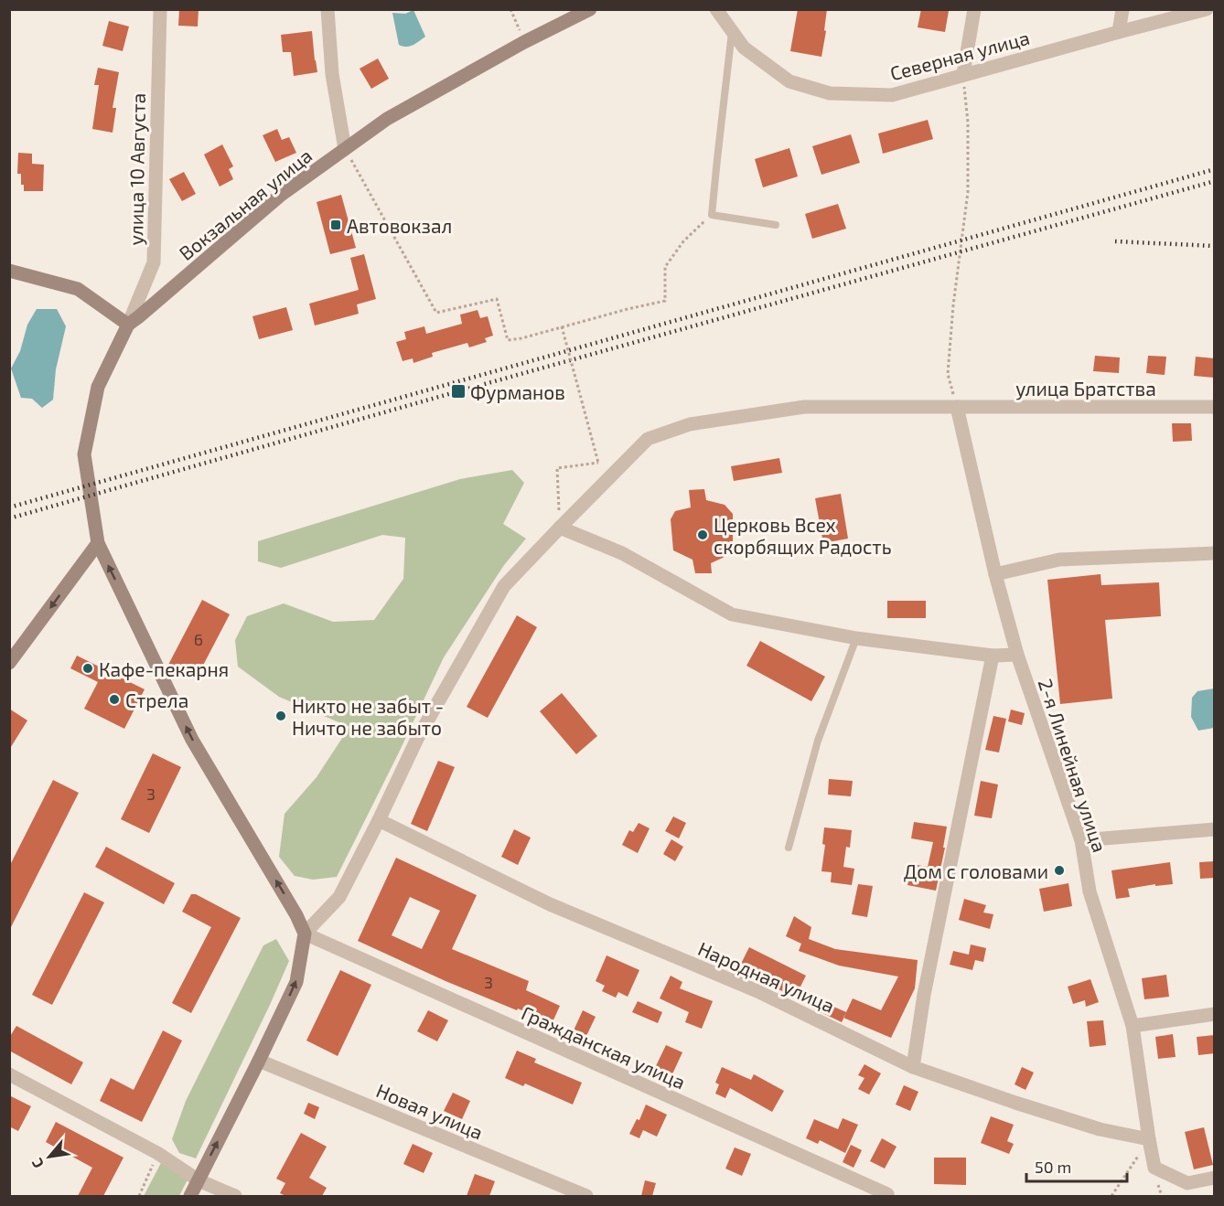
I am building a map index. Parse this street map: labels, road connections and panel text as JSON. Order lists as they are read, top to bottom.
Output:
{
  "streets": {
    "main road": ["Вокзальная улица"],
    "street": [
      "Северная улица",
      "улица 10 Августа",
      "улица Братства",
      "2-я Линейная улица",
      "Народная улица",
      "Гражданская улица",
      "Новая улица"
    ]
  },
  "crossings": [
    ["улица 10 Августа", "Вокзальная улица"],
    ["Вокзальная улица", "улица Братства"],
    ["Вокзальная улица", "Гражданская улица"],
    ["улица Братства", "2-я Линейная улица"],
    ["улица Братства", "Народная улица"],
    ["улица Братства", "Гражданская улица"],
    ["2-я Линейная улица", "Народная улица"]
  ],
  "one_way": ["Вокзальная улица"],
  "places": {
    "transit": ["Автовокзал", "Фурманов"],
    "other": [
      "Церковь Всех скорбящих Радость",
      "Кафе-пекарня",
      "Стрела",
      "Никто не забыт - Ничто не забыто",
      "Дом с головами"
    ]
  },
  "house_numbers": ["6", "3", "3"],
  "scale_bar": "50 m",
  "north": "bottom left"
}
